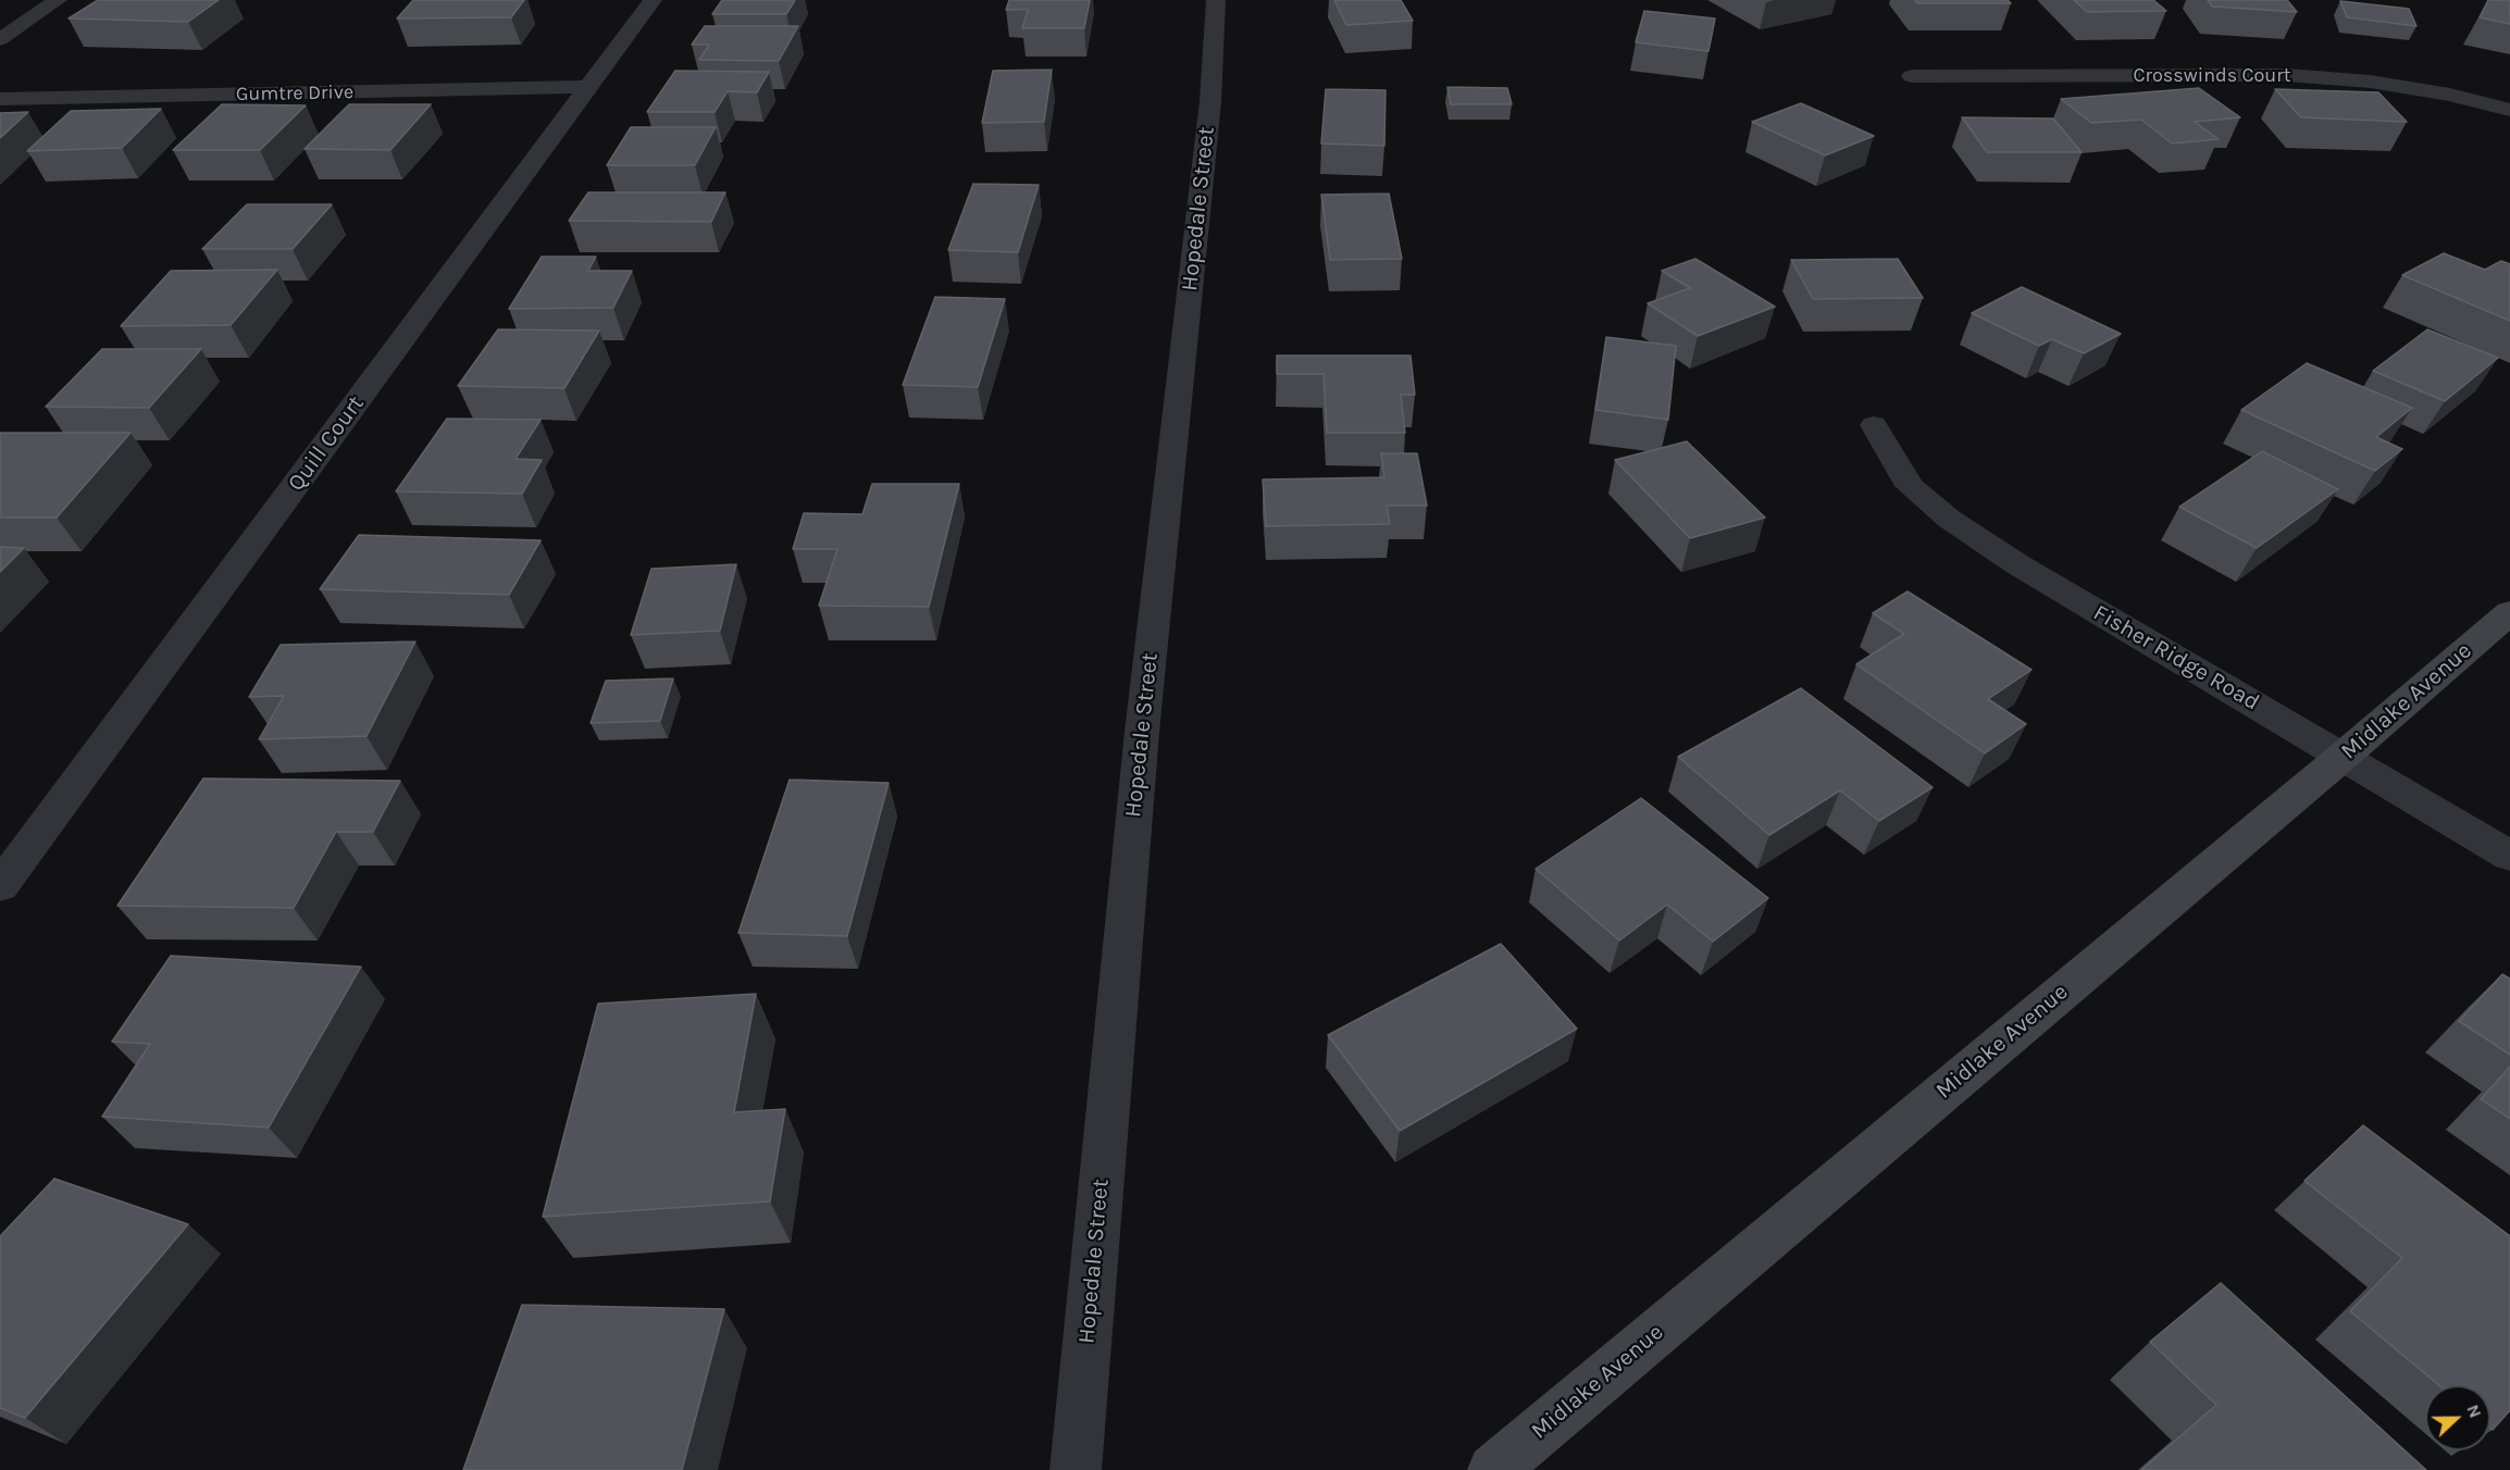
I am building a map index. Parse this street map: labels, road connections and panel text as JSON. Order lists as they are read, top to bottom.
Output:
{
  "streets": {
    "street": [
      "Crosswinds Court",
      "Gumtre Drive",
      "Hopedale Street",
      "Quill Court",
      "Fisher Ridge Road",
      "Midlake Avenue"
    ]
  },
  "crossings": [
    ["Gumtre Drive", "Quill Court"],
    ["Fisher Ridge Road", "Midlake Avenue"]
  ],
  "north": "right"
}
